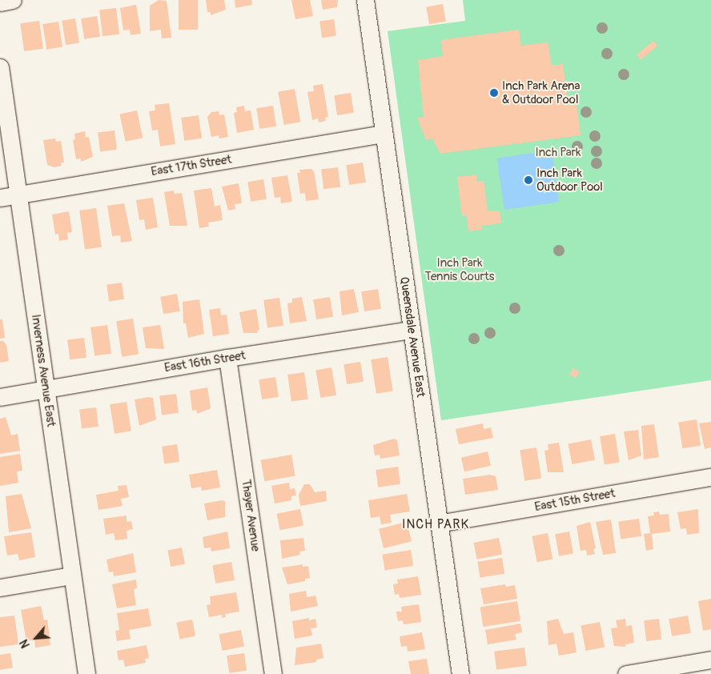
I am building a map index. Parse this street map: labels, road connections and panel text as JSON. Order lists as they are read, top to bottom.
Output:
{
  "streets": {
    "street": [
      "East 17th Street",
      "Queensdale Avenue East",
      "East 16th Street",
      "Inverness Avenue East",
      "East 15th Street",
      "Thayer Avenue"
    ]
  },
  "crossings": [
    ["East 17th Street", "Queensdale Avenue East"],
    ["East 17th Street", "Inverness Avenue East"],
    ["Queensdale Avenue East", "East 16th Street"],
    ["Queensdale Avenue East", "East 15th Street"],
    ["East 16th Street", "Inverness Avenue East"],
    ["East 16th Street", "Thayer Avenue"]
  ],
  "districts": ["INCH PARK"],
  "parks": ["Inch Park", "Inch Park Tennis Courts"],
  "places": ["Inch Park Arena & Outdoor Pool", "Inch Park Outdoor Pool"],
  "north": "bottom left"
}
